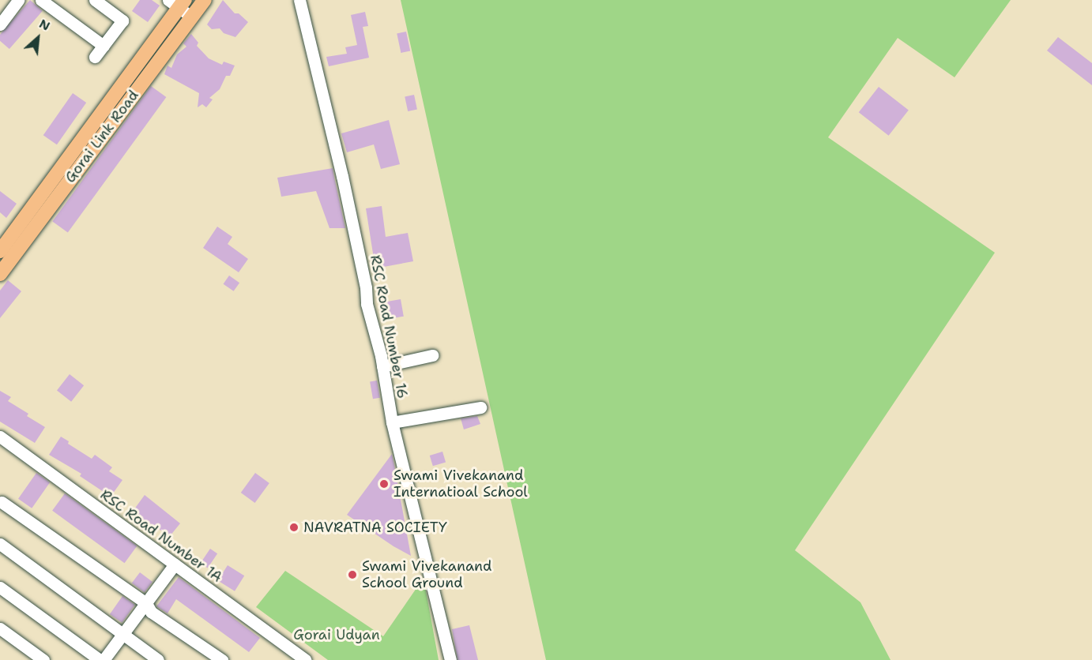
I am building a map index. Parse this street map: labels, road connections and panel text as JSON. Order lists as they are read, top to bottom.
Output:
{
  "streets": {
    "main road": ["Gorai Link Road"],
    "street": ["RSC Road Number 16", "RSC Road Number 1A"]
  },
  "parks": ["Gorai Udyan"],
  "places": ["Swami Vivekanand Internatioal School", "NAVRATNA SOCIETY", "Swami Vivekanand School Ground"],
  "north": "top right"
}
